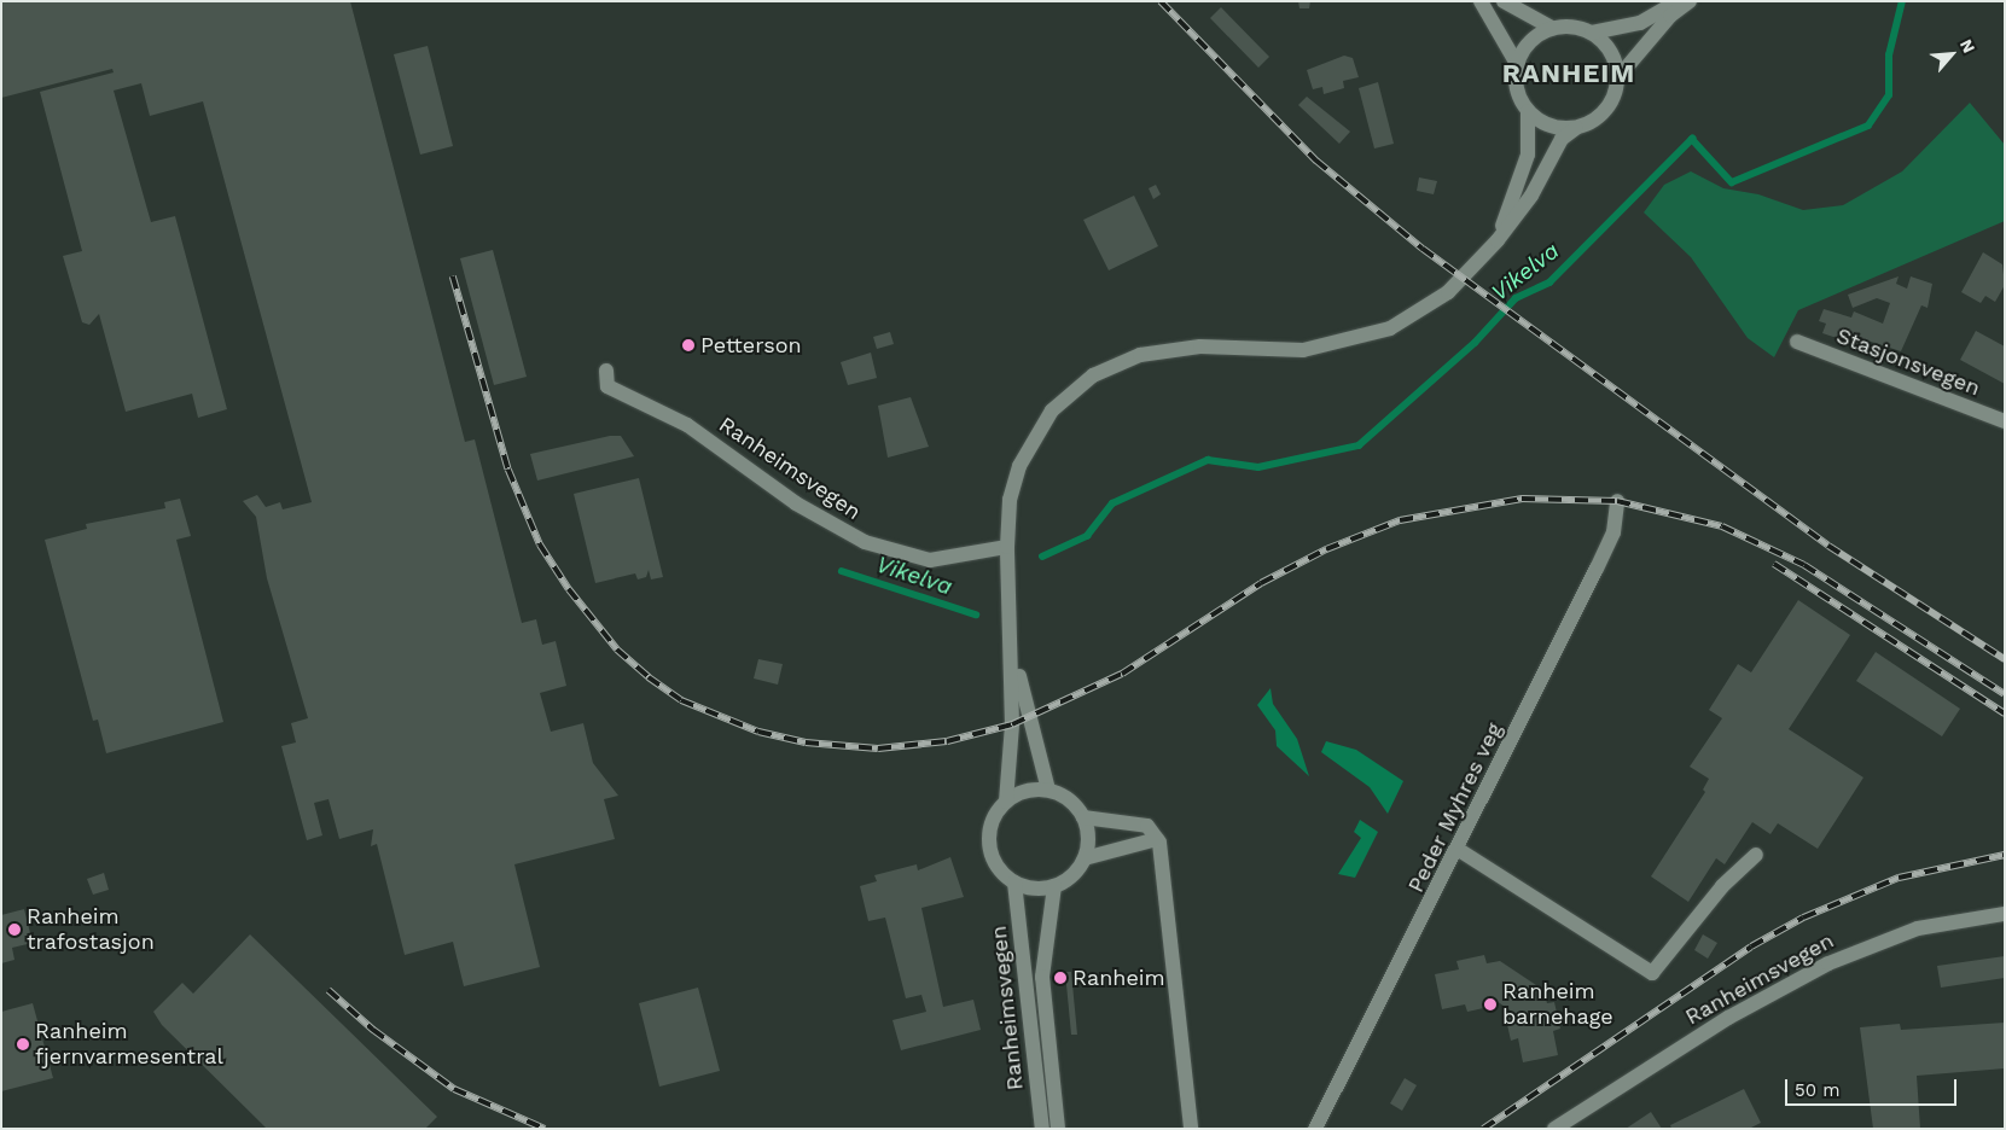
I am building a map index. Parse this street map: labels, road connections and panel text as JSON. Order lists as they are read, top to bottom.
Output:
{
  "streets": {
    "street": ["Stasjonsvegen", "Ranheimsvegen", "Peder Myhres veg"]
  },
  "districts": ["RANHEIM"],
  "water": ["Vikelva"],
  "places": [
    "Petterson",
    "Ranheim trafostasjon",
    "Ranheim",
    "Ranheim barnehage",
    "Ranheim fjernvarmesentral"
  ],
  "scale_bar": "50 m",
  "north": "top right"
}
